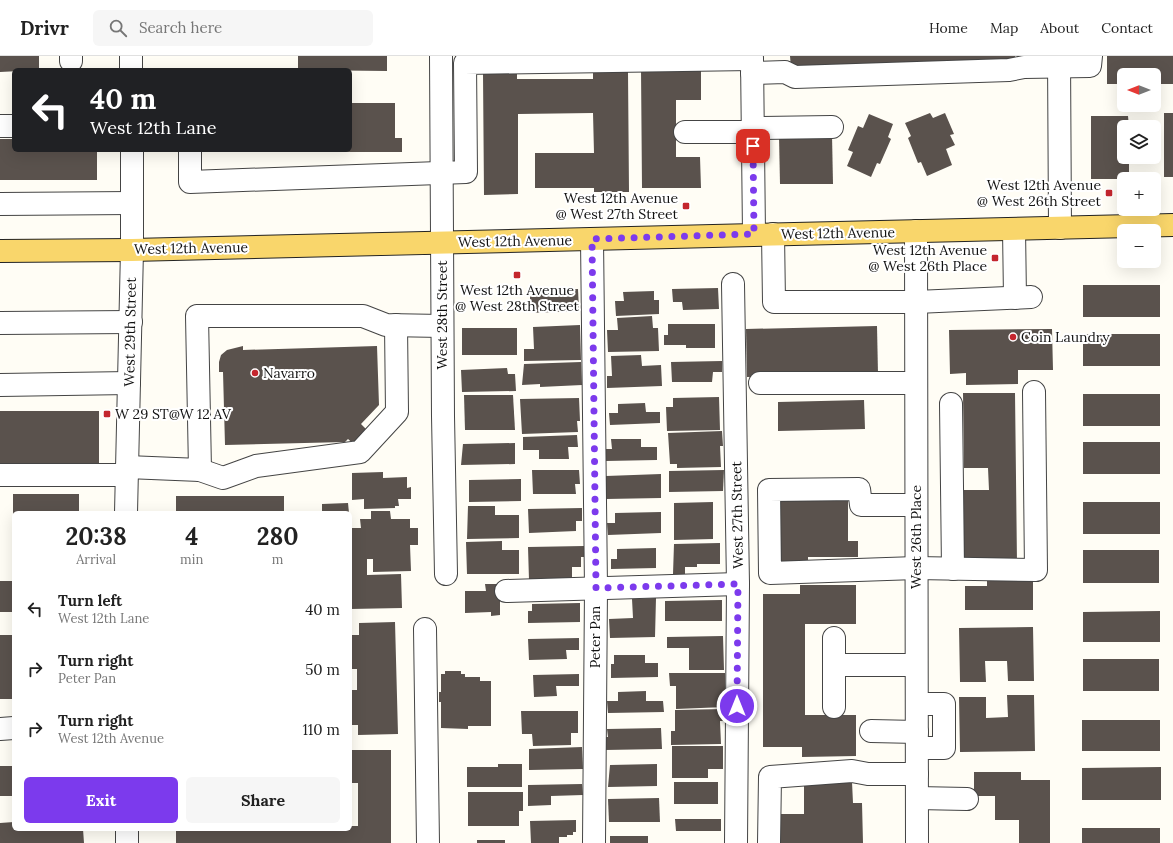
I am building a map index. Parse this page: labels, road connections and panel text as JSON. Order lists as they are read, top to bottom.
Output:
{
  "streets": {
    "main road": ["West 12th Avenue"],
    "street": [
      "West 28th Street",
      "West 29th Street",
      "West 27th Street",
      "West 26th Place",
      "Peter Pan"
    ]
  },
  "crossings": [
    ["West 12th Avenue", "West 28th Street"],
    ["West 12th Avenue", "West 29th Street"],
    ["West 12th Avenue", "West 26th Place"],
    ["West 12th Avenue", "Peter Pan"]
  ],
  "places": {
    "transit": [
      "West 12th Avenue @ West 26th Street",
      "West 12th Avenue @ West 27th Street",
      "West 12th Avenue @ West 26th Place",
      "West 12th Avenue @ West 28th Street",
      "W 29 ST@W 12 AV"
    ],
    "other": ["Coin Laundry", "Navarro"]
  },
  "north": "left",
  "page": {
    "header": "Drivr",
    "search": "Search here",
    "nav": [
      "Home",
      "Map",
      "About",
      "Contact"
    ],
    "map_buttons": ["+", "−"],
    "turn": ["40 m", "West 12th Lane"],
    "eta": [
      "20:38",
      "Arrival",
      "4",
      "min",
      "280",
      "m"
    ],
    "list": [
      {
        "name": "Turn left",
        "note": "West 12th Lane",
        "value": "40 m"
      },
      {
        "name": "Turn right",
        "note": "Peter Pan",
        "value": "50 m"
      },
      {
        "name": "Turn right",
        "note": "West 12th Avenue",
        "value": "110 m"
      }
    ],
    "buttons": ["Exit", "Share"]
  }
}
